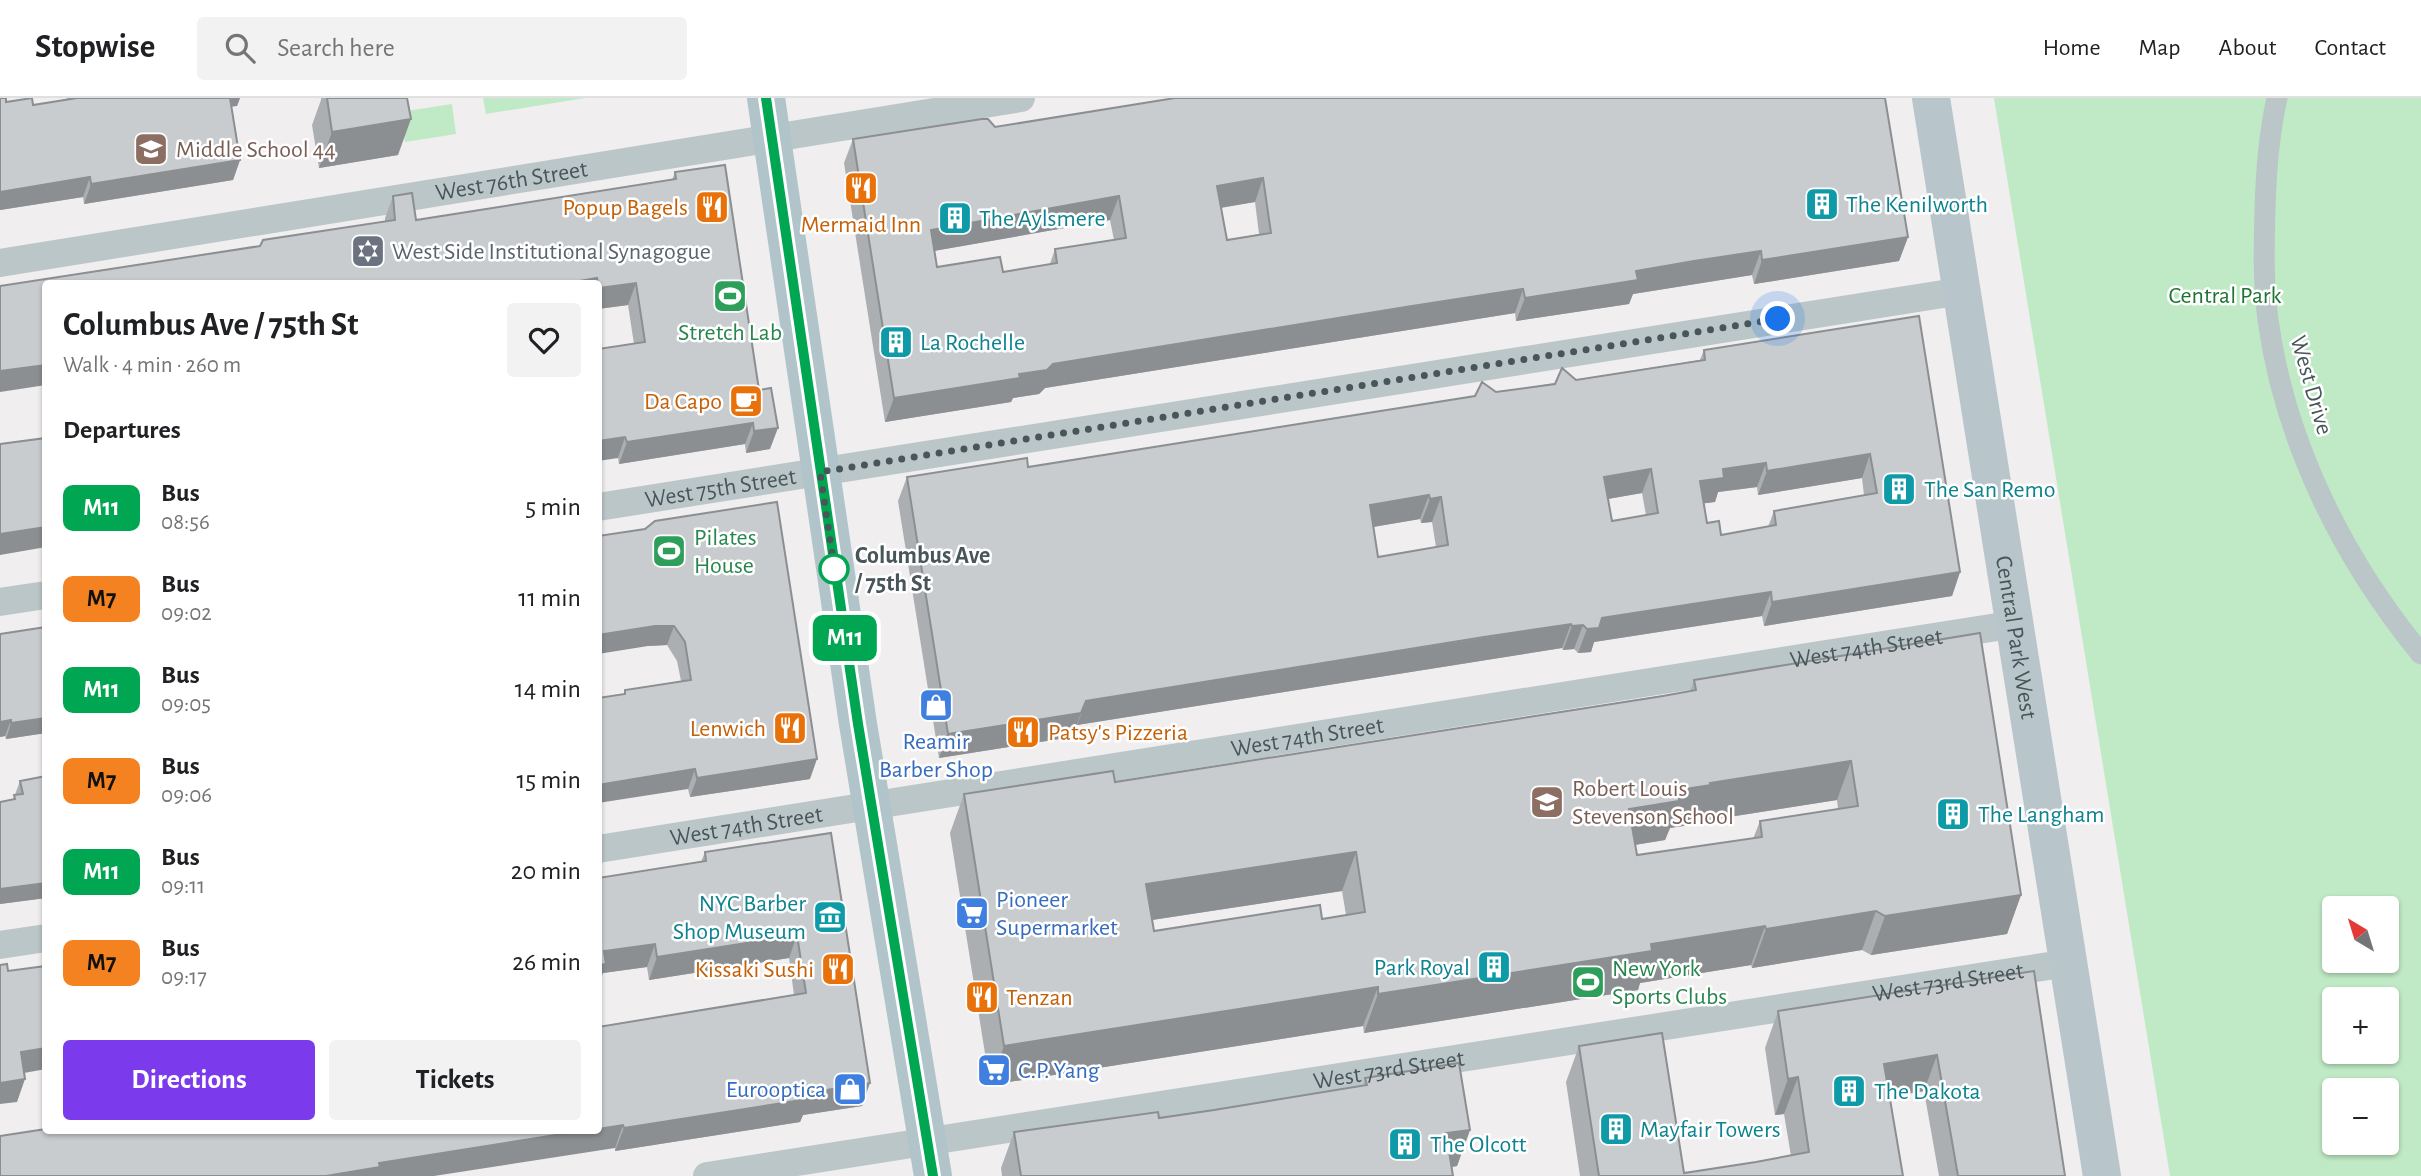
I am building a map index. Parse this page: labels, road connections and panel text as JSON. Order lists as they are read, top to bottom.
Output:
{
  "streets": {
    "main road": ["Central Park West"],
    "street": [
      "West 76th Street",
      "West Drive",
      "West 75th Street",
      "West 74th Street",
      "West 73rd Street"
    ]
  },
  "crossings": [
    ["West 75th Street", "Central Park West"],
    ["Central Park West", "West 74th Street"],
    ["Central Park West", "West 73rd Street"]
  ],
  "parks": ["Central Park"],
  "places": {
    "school or university": ["Middle School 44", "Robert Louis Stevenson School"],
    "restaurant": [
      "Mermaid Inn",
      "Popup Bagels",
      "Lenwich",
      "Patsy's Pizzeria",
      "Kissaki Sushi",
      "Tenzan"
    ],
    "building": [
      "The Kenilworth",
      "The Aylsmere",
      "La Rochelle",
      "The San Remo",
      "The Langham",
      "Park Royal",
      "The Dakota",
      "Mayfair Towers",
      "The Olcott"
    ],
    "synagogue": ["West Side Institutional Synagogue"],
    "sports": ["Stretch Lab", "Pilates House", "New York Sports Clubs"],
    "cafe": ["Da Capo"],
    "other": ["Columbus Ave / 75th St"],
    "shop": ["Reamir Barber Shop", "Eurooptica"],
    "supermarket": ["Pioneer Supermarket", "C.P. Yang"],
    "museum": ["NYC Barber Shop Museum"]
  },
  "lines": ["bus line M11"],
  "north": "top left",
  "page": {
    "header": "Stopwise",
    "search": "Search here",
    "nav": [
      "Home",
      "Map",
      "About",
      "Contact"
    ],
    "on_map": "M11",
    "heading": [
      ["Columbus Ave / 75th St", "Walk · 4 min · 260 m"],
      "Departures"
    ],
    "list": [
      {
        "mark": "M11",
        "name": "Bus",
        "note": "08:56",
        "value": "5 min"
      },
      {
        "mark": "M7",
        "name": "Bus",
        "note": "09:02",
        "value": "11 min"
      },
      {
        "mark": "M11",
        "name": "Bus",
        "note": "09:05",
        "value": "14 min"
      },
      {
        "mark": "M7",
        "name": "Bus",
        "note": "09:06",
        "value": "15 min"
      },
      {
        "mark": "M11",
        "name": "Bus",
        "note": "09:11",
        "value": "20 min"
      },
      {
        "mark": "M7",
        "name": "Bus",
        "note": "09:17",
        "value": "26 min"
      }
    ],
    "map_buttons": ["+", "−"],
    "buttons": ["Directions", "Tickets"]
  }
}
